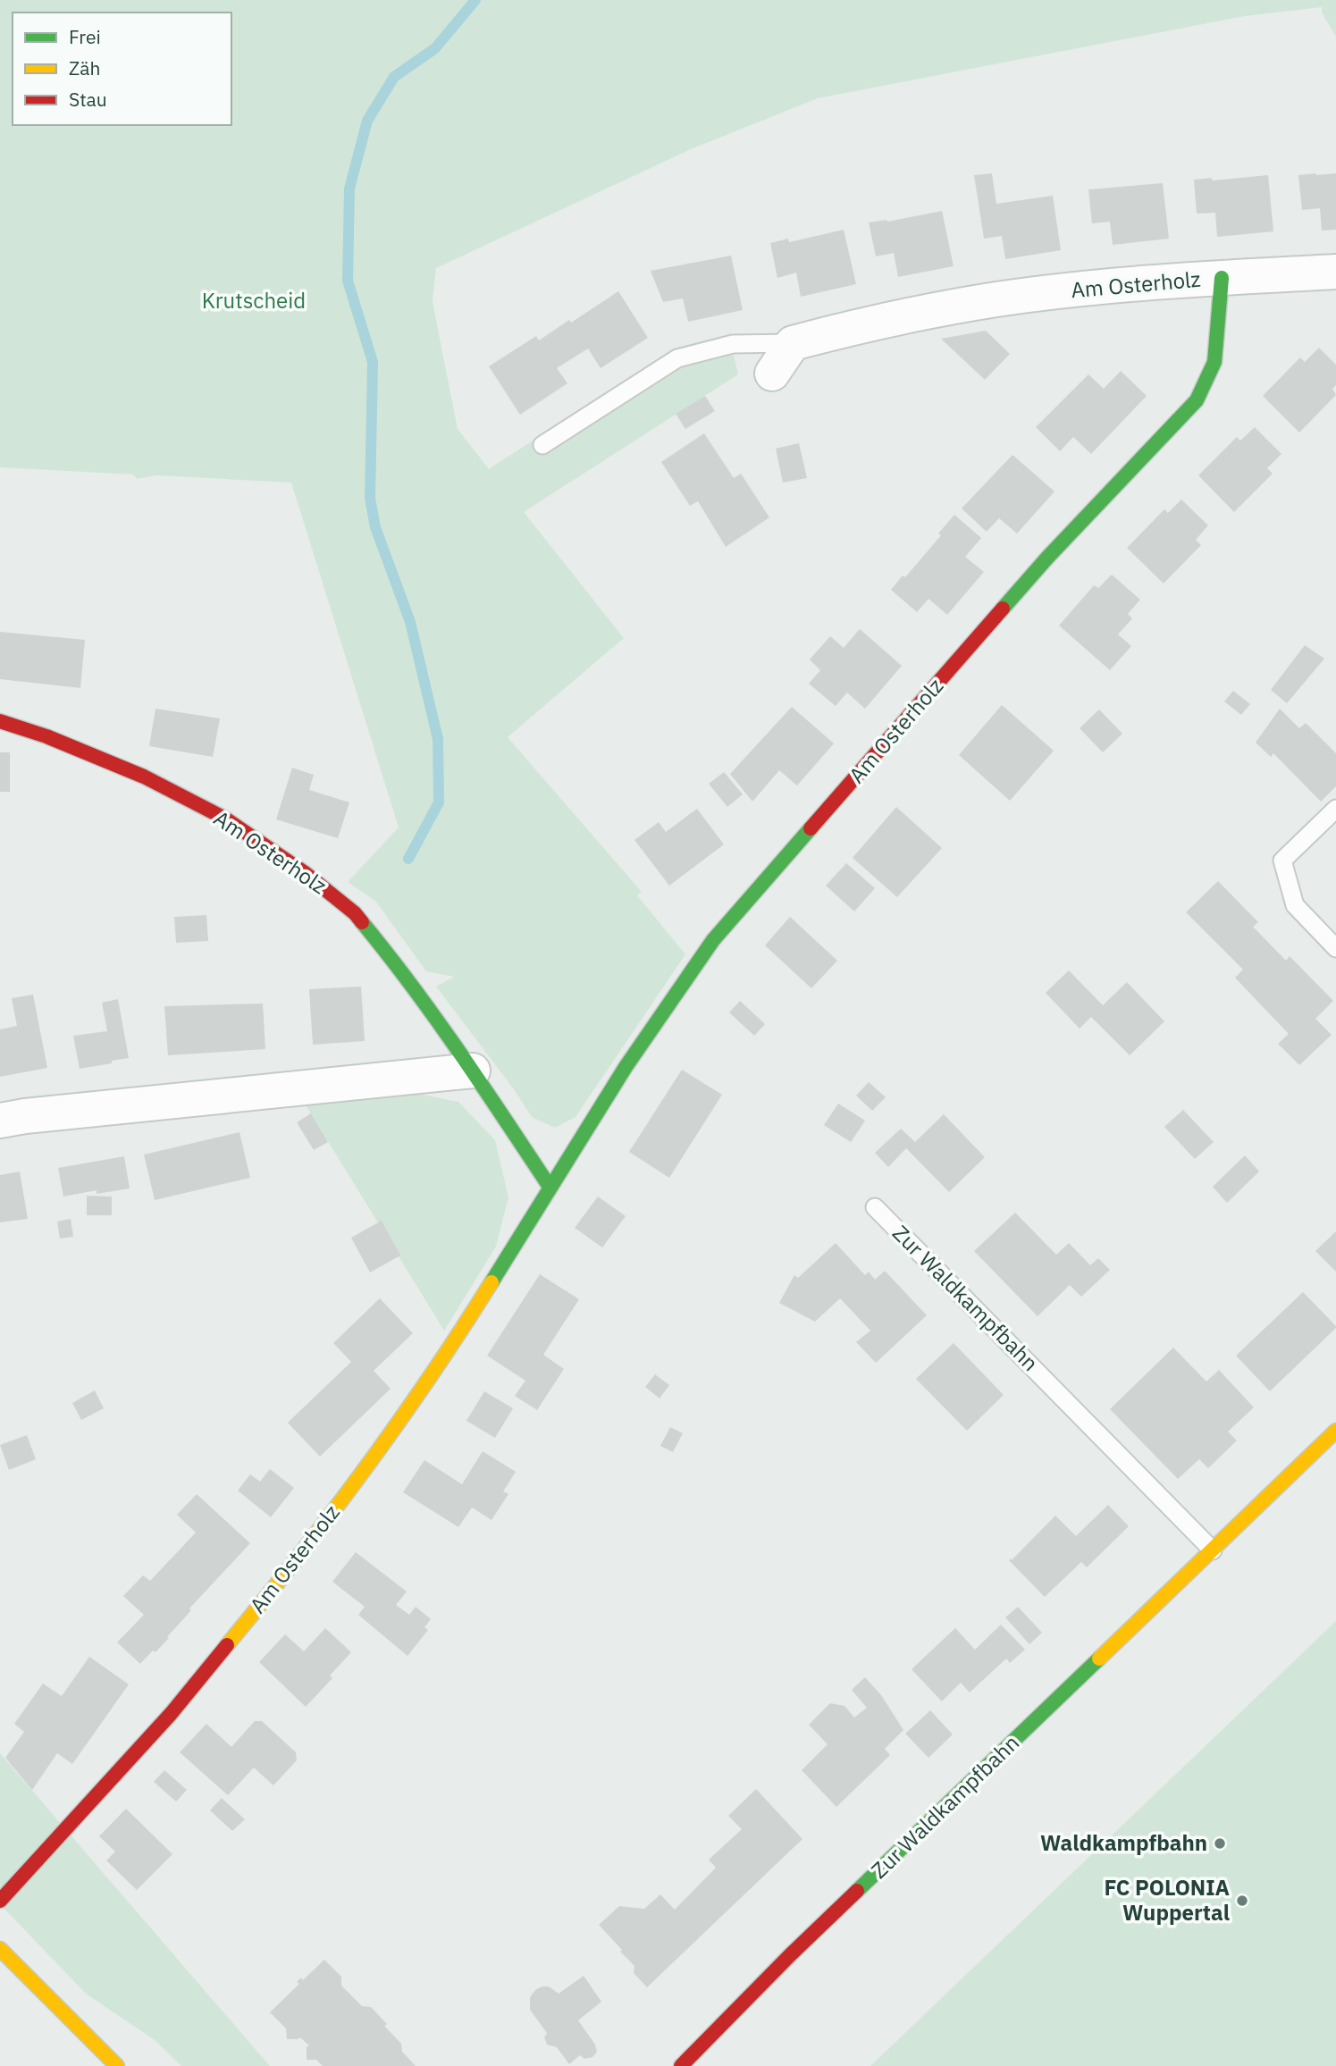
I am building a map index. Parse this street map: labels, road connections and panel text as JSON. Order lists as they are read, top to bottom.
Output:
{
  "streets": {
    "street": ["Am Osterholz", "Zur Waldkampfbahn"]
  },
  "parks": ["Krutscheid"],
  "places": ["Waldkampfbahn", "FC POLONIA Wuppertal"],
  "legend": ["Frei", "Zäh", "Stau"]
}
